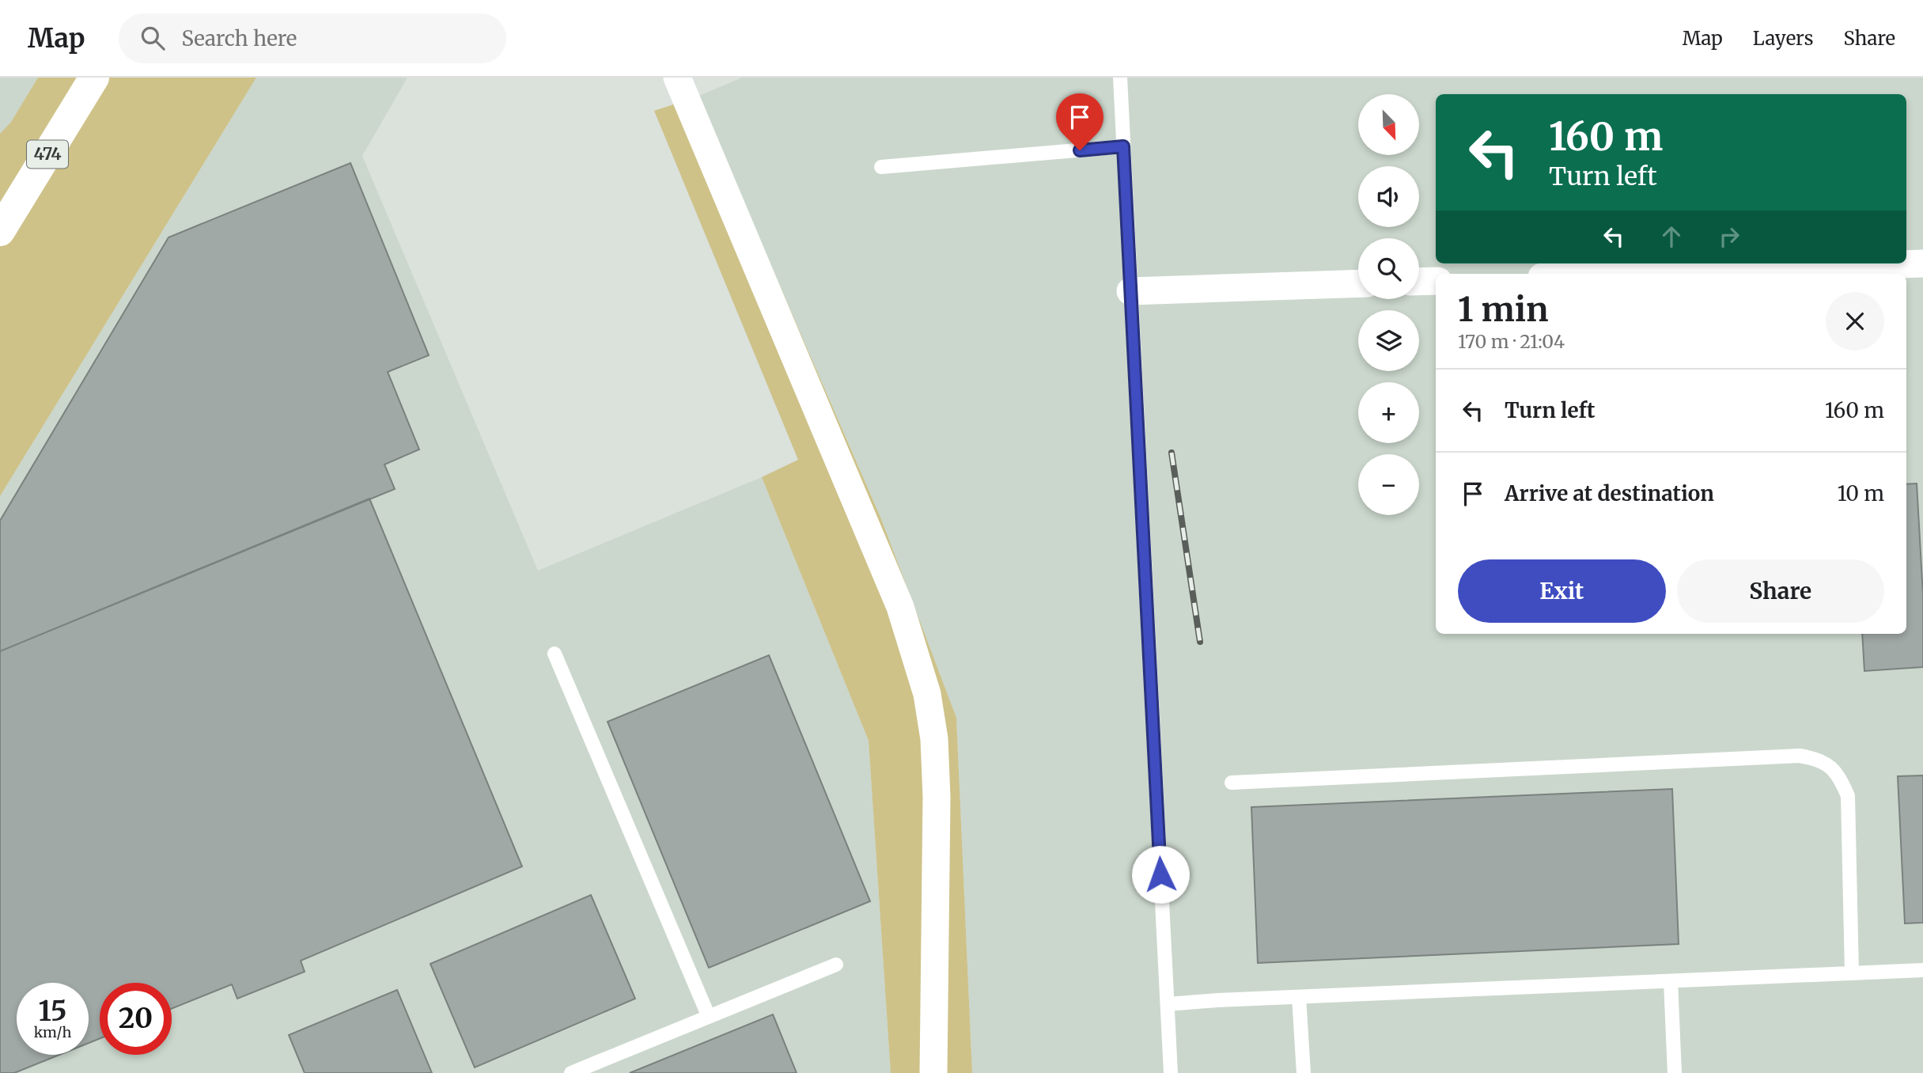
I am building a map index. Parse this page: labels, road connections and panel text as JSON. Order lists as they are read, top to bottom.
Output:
{
  "streets": {
    "main road": ["474"]
  },
  "north": "bottom right",
  "page": {
    "header": "Map",
    "search": "Search here",
    "nav": ["Map", "Layers", "Share"],
    "map_buttons": ["+", "−"],
    "turn": ["160 m", "Turn left"],
    "heading": ["1 min", "170 m · 21:04"],
    "list": [
      {
        "name": "Turn left",
        "value": "160 m"
      },
      {
        "name": "Arrive at destination",
        "value": "10 m"
      }
    ],
    "buttons": ["Exit", "Share"],
    "speed": "15 km/h",
    "limit": "20"
  }
}
